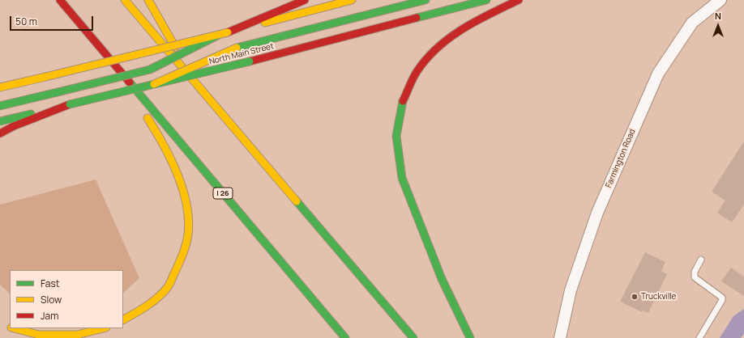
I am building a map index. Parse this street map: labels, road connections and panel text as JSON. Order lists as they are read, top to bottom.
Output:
{
  "streets": {
    "main road": ["North Main Street", "I 26"],
    "street": ["Farmington Road"]
  },
  "places": ["Truckville"],
  "legend": ["Fast", "Slow", "Jam"],
  "scale_bar": "50 m",
  "north": "top"
}
